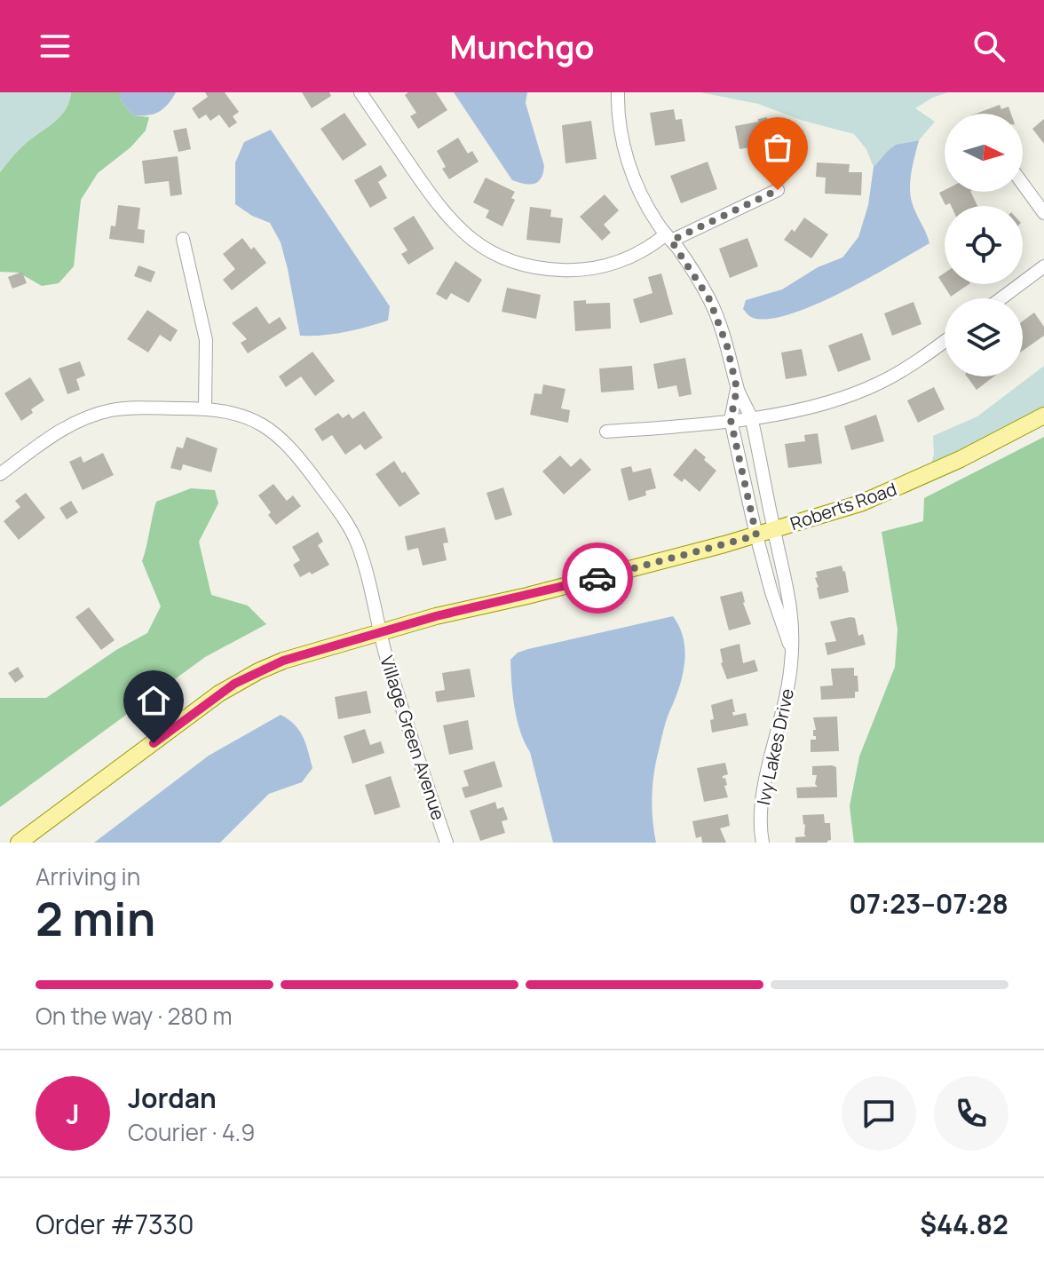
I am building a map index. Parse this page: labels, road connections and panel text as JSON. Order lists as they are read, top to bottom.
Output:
{
  "streets": {
    "main road": ["Roberts Road"],
    "street": ["Village Green Avenue", "Ivy Lakes Drive"]
  },
  "crossings": [
    ["Roberts Road", "Village Green Avenue"],
    ["Roberts Road", "Ivy Lakes Drive"]
  ],
  "north": "right",
  "page": {
    "header": "Munchgo",
    "heading": ["2 min", "Arriving in", "07:23–07:28"],
    "panel": [
      "Jordan",
      "Courier · 4.9",
      "Order #7330",
      "$44.82"
    ],
    "bar": "On the way · 280 m",
    "round": "J"
  }
}
